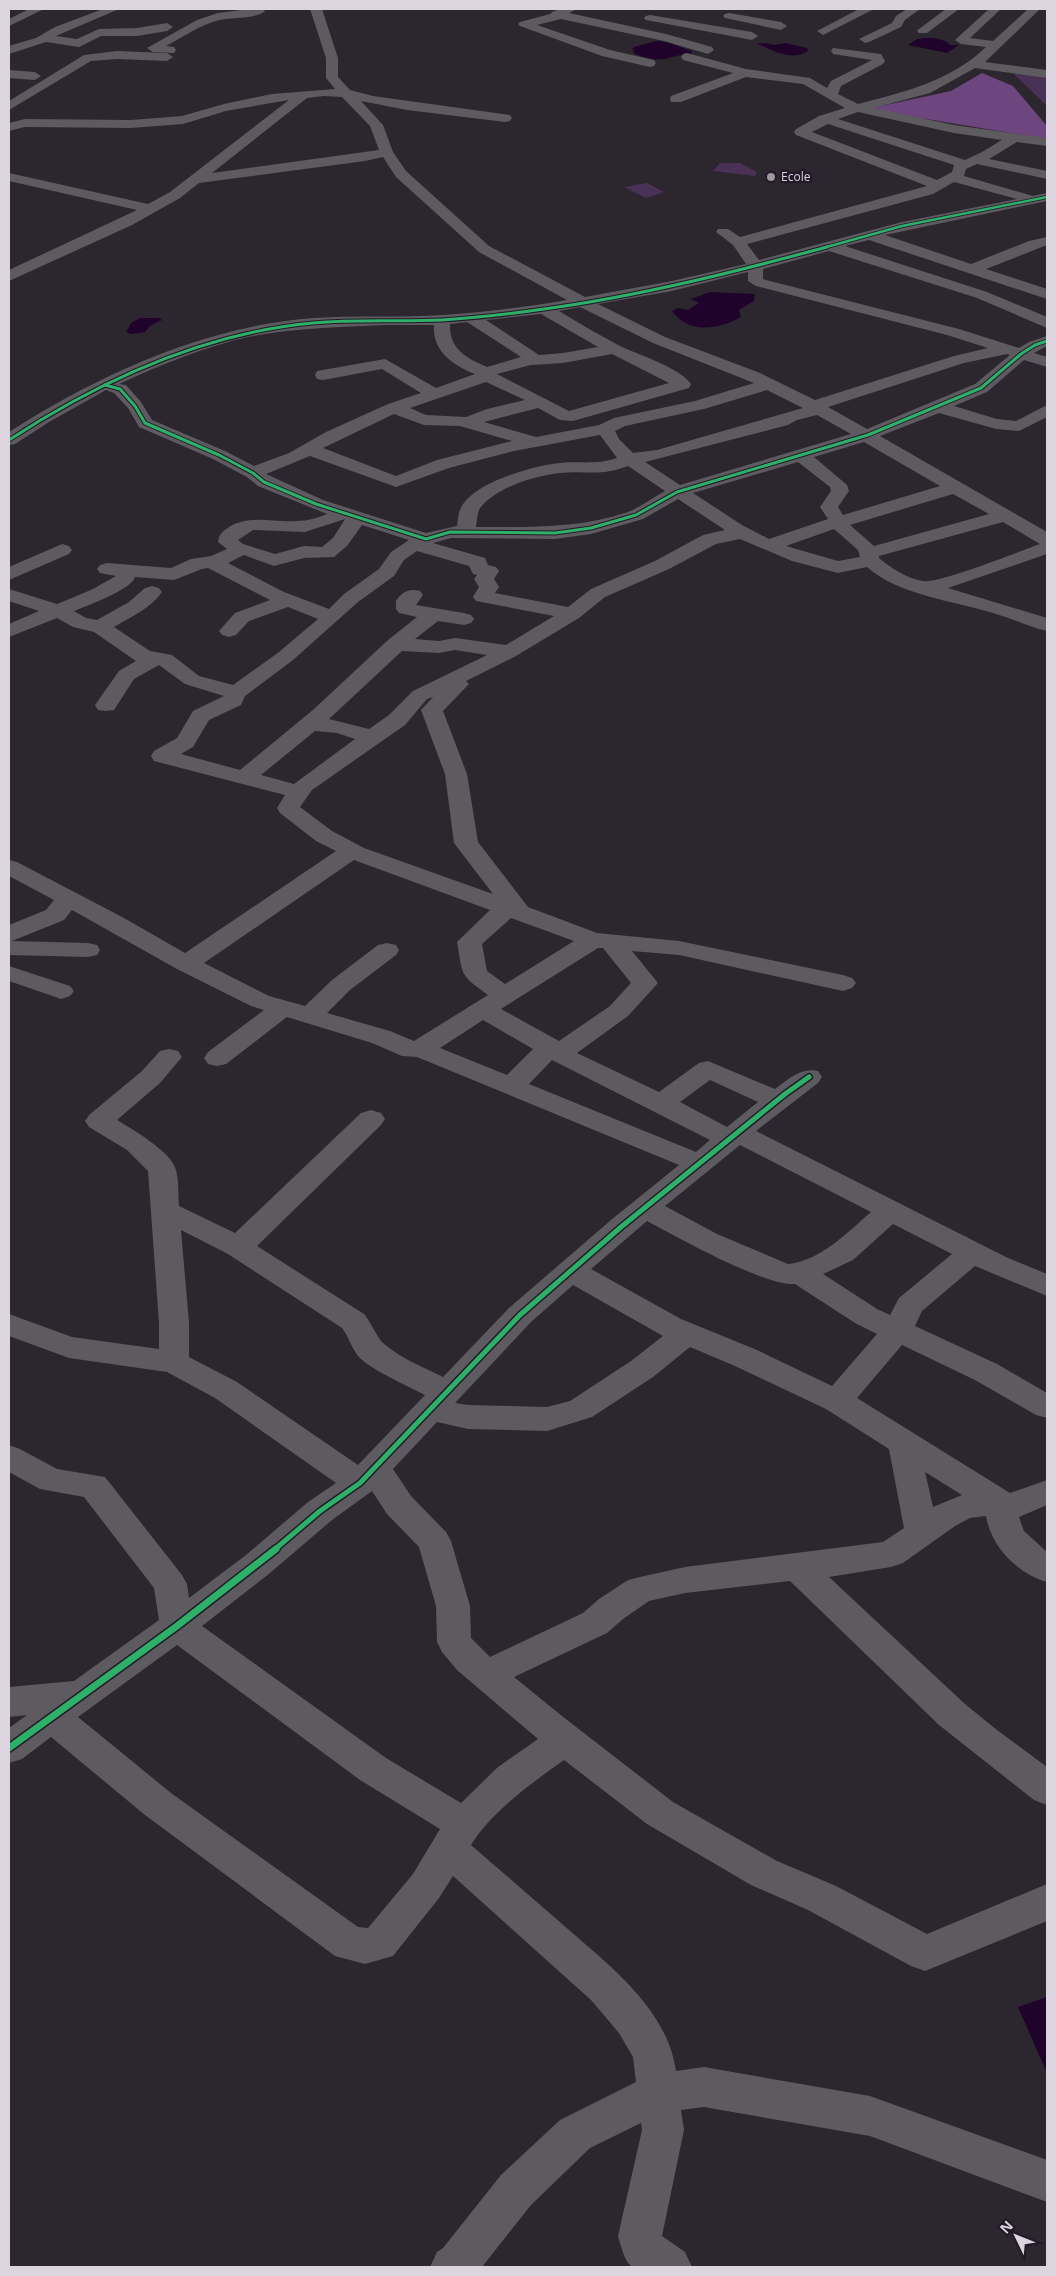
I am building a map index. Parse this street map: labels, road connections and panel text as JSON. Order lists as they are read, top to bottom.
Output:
{
  "places": ["Ecole"],
  "north": "top left"
}
